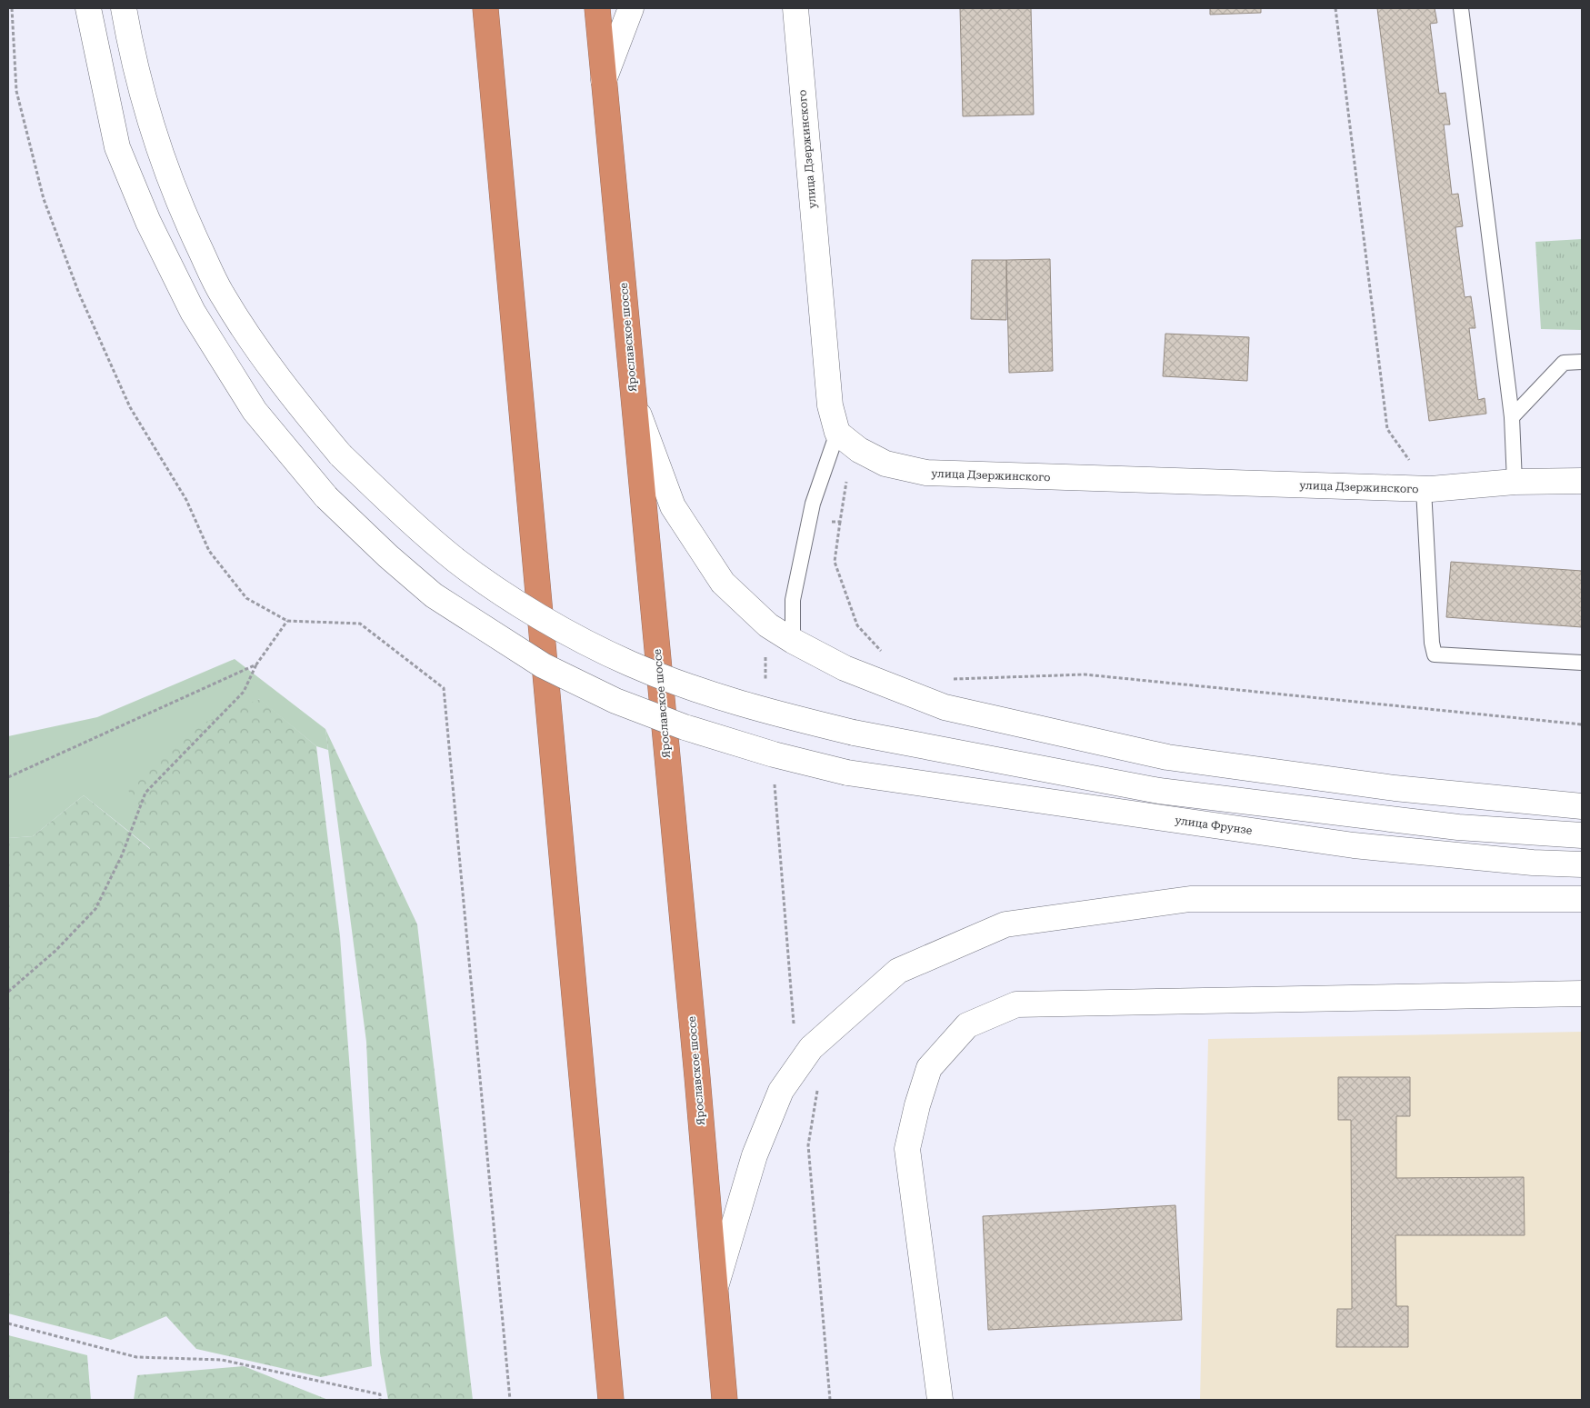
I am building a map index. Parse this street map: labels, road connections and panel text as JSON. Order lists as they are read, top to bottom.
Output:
{
  "streets": {
    "highway": ["Ярославское шоссе"],
    "main road": ["улица Дзержинского", "улица Фрунзе"]
  }
}
